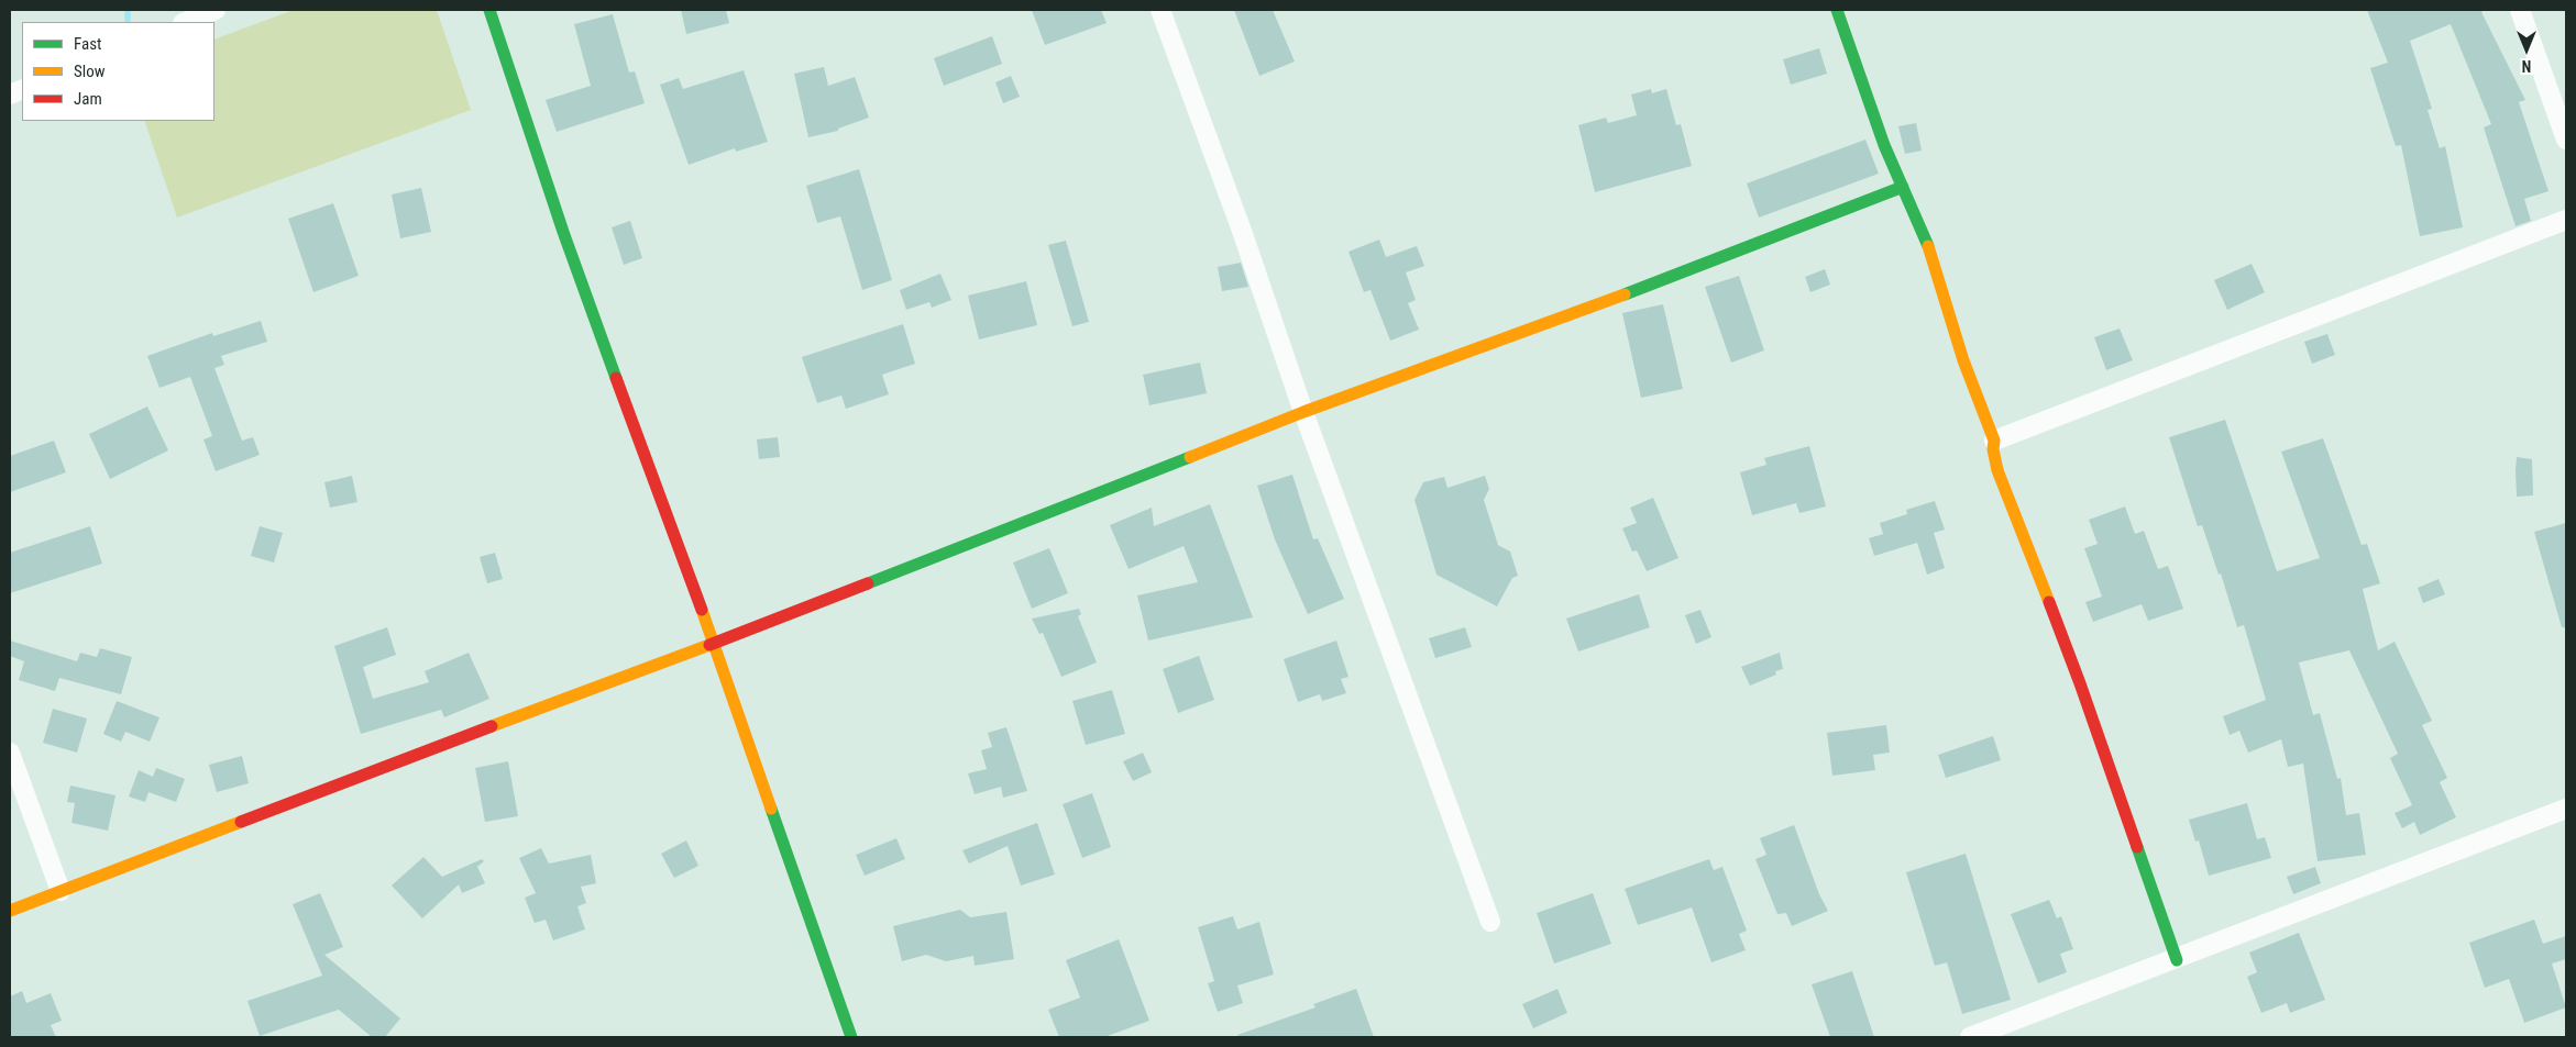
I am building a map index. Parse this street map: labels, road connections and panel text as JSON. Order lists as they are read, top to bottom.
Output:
{
  "legend": ["Fast", "Slow", "Jam"],
  "north": "bottom"
}
